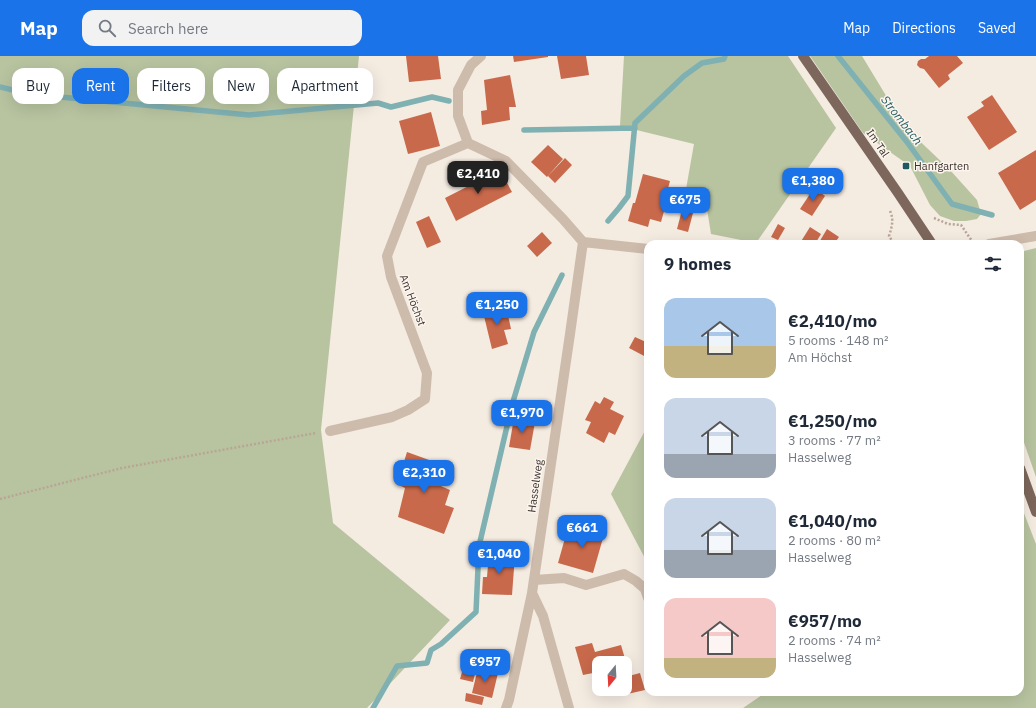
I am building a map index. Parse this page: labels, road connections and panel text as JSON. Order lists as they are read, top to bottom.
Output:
{
  "streets": {
    "main road": ["Im Tal"],
    "street": ["Am Höchst", "Hasselweg"]
  },
  "water": ["Strombach"],
  "places": {
    "transit": ["Hanfgarten"]
  },
  "north": "bottom",
  "page": {
    "header": "Map",
    "search": "Search here",
    "nav": ["Map", "Directions", "Saved"],
    "chip": [
      "Buy",
      "Rent",
      "Filters",
      "New",
      "Apartment"
    ],
    "price": [
      "€2,410",
      "€1,380",
      "€675",
      "€1,250",
      "€1,970",
      "€2,310",
      "€661",
      "€1,040",
      "€957"
    ],
    "heading": "9 homes",
    "list": [
      {
        "name": "€2,410/mo",
        "note": "5 rooms · 148 m² · Am Höchst"
      },
      {
        "name": "€1,250/mo",
        "note": "3 rooms · 77 m² · Hasselweg"
      },
      {
        "name": "€1,040/mo",
        "note": "2 rooms · 80 m² · Hasselweg"
      },
      {
        "name": "€957/mo",
        "note": "2 rooms · 74 m² · Hasselweg"
      }
    ]
  }
}
